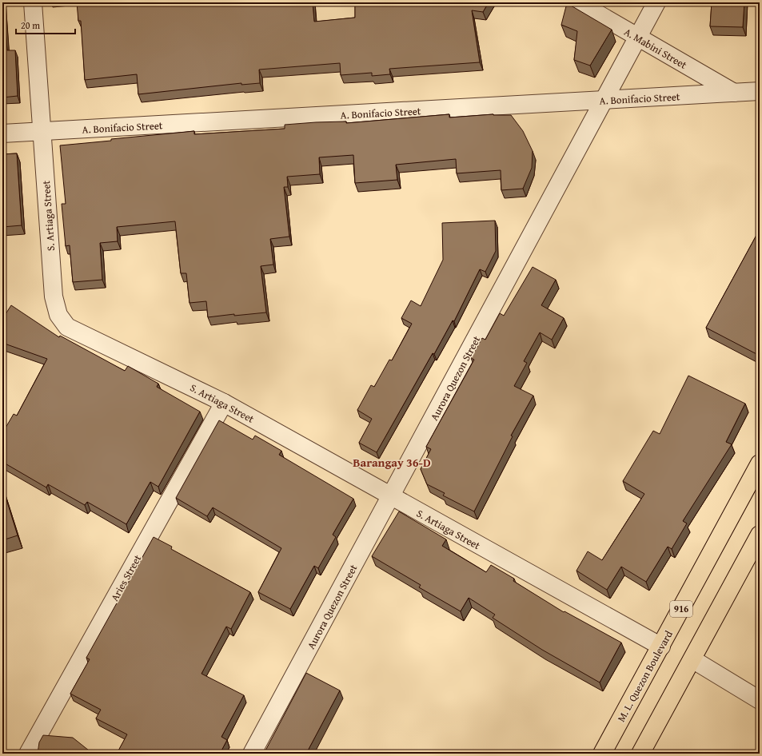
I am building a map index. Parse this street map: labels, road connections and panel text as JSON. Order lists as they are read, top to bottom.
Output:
{
  "streets": {
    "main road": ["916", "M. L. Quezon Boulevard"],
    "street": [
      "A. Mabini Street",
      "A. Bonifacio Street",
      "S. Artiaga Street",
      "Aurora Quezon Street",
      "Aries Street"
    ]
  },
  "crossings": [
    ["A. Mabini Street", "A. Bonifacio Street"],
    ["A. Mabini Street", "Aurora Quezon Street"],
    ["A. Bonifacio Street", "S. Artiaga Street"],
    ["A. Bonifacio Street", "Aurora Quezon Street"],
    ["S. Artiaga Street", "Aurora Quezon Street"],
    ["S. Artiaga Street", "Aries Street"],
    ["S. Artiaga Street", "M. L. Quezon Boulevard"]
  ],
  "districts": ["Barangay 36-D"],
  "scale_bar": "20 m"
}
